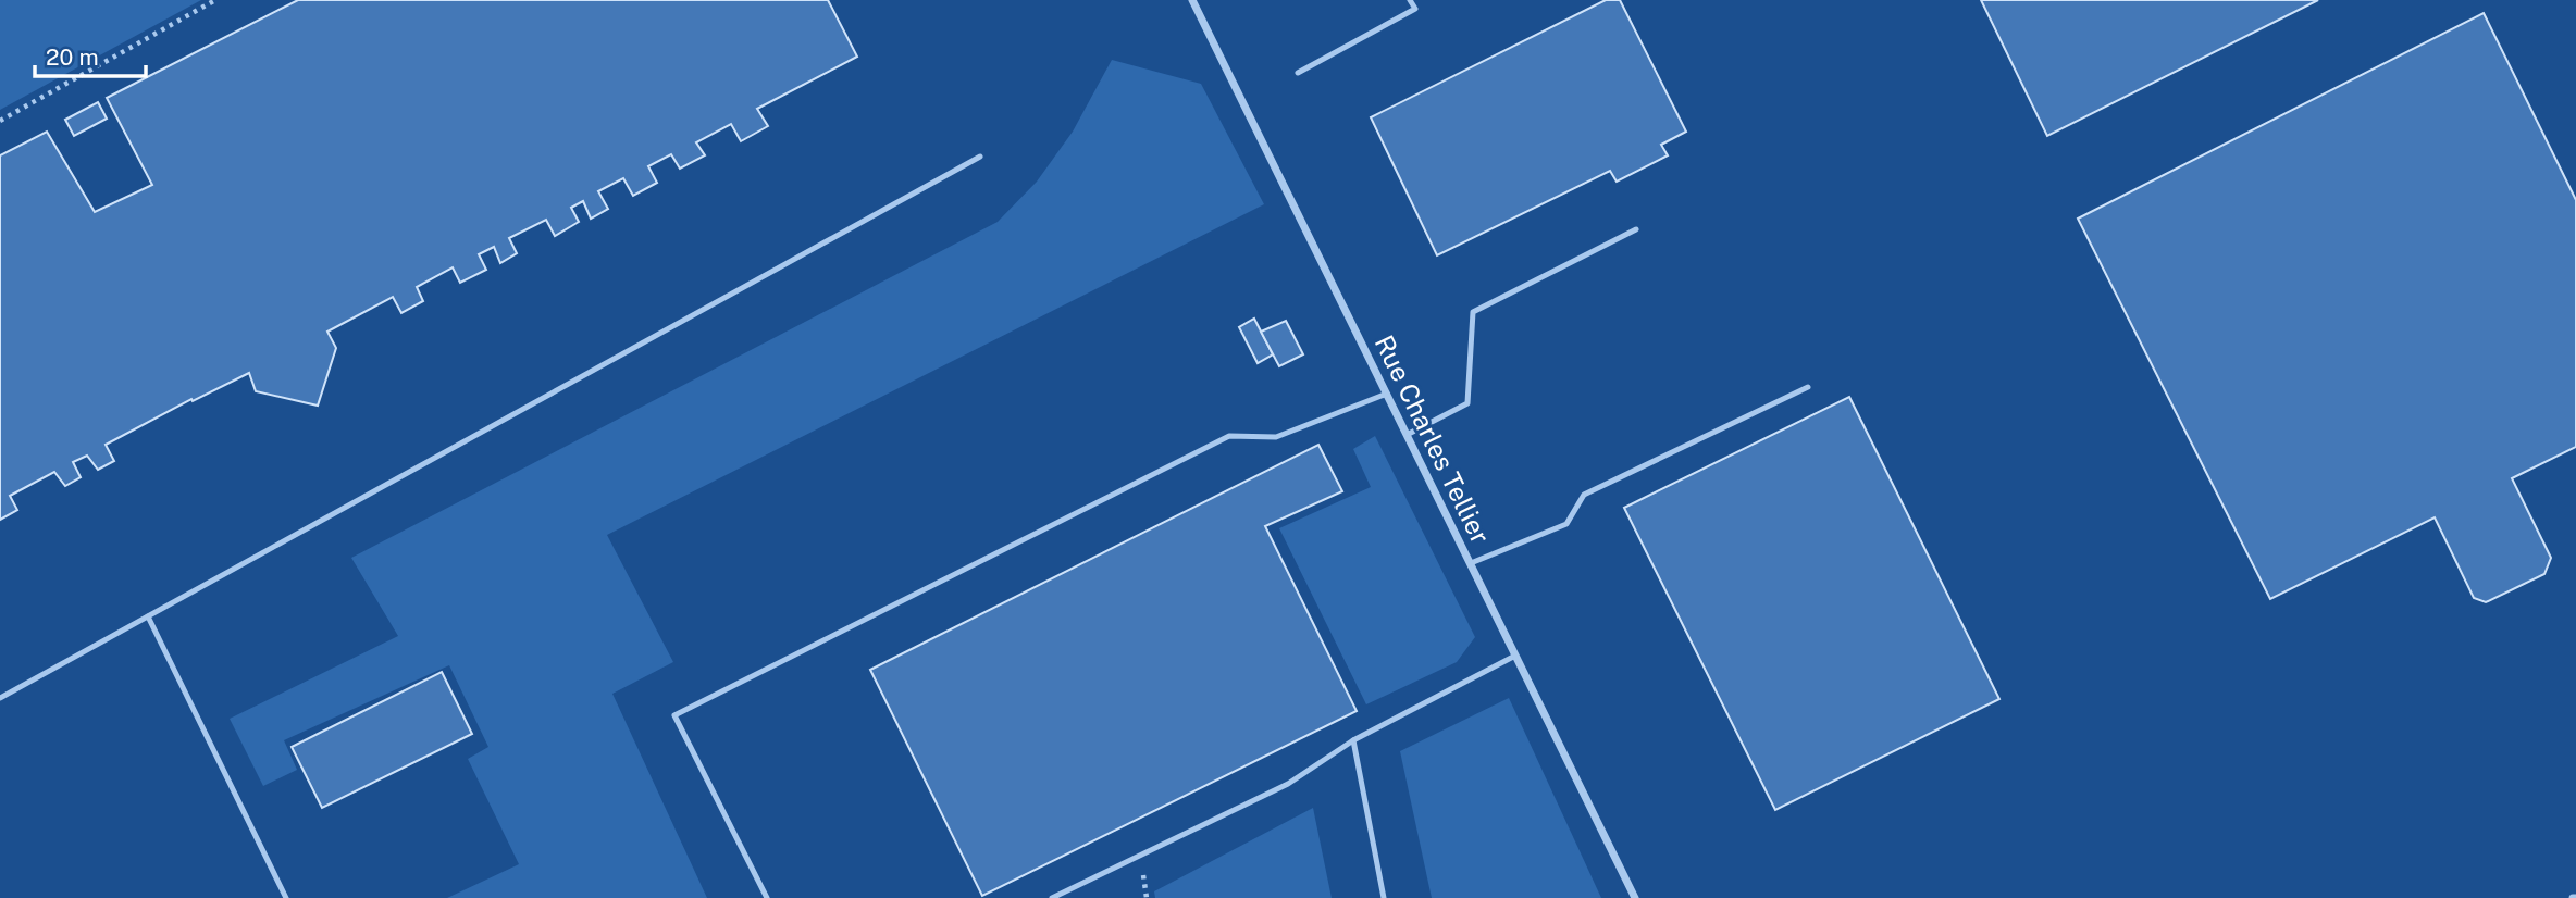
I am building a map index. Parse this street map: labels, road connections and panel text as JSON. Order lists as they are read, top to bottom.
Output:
{
  "streets": {
    "street": ["Rue Charles Tellier"]
  },
  "scale_bar": "20 m"
}
